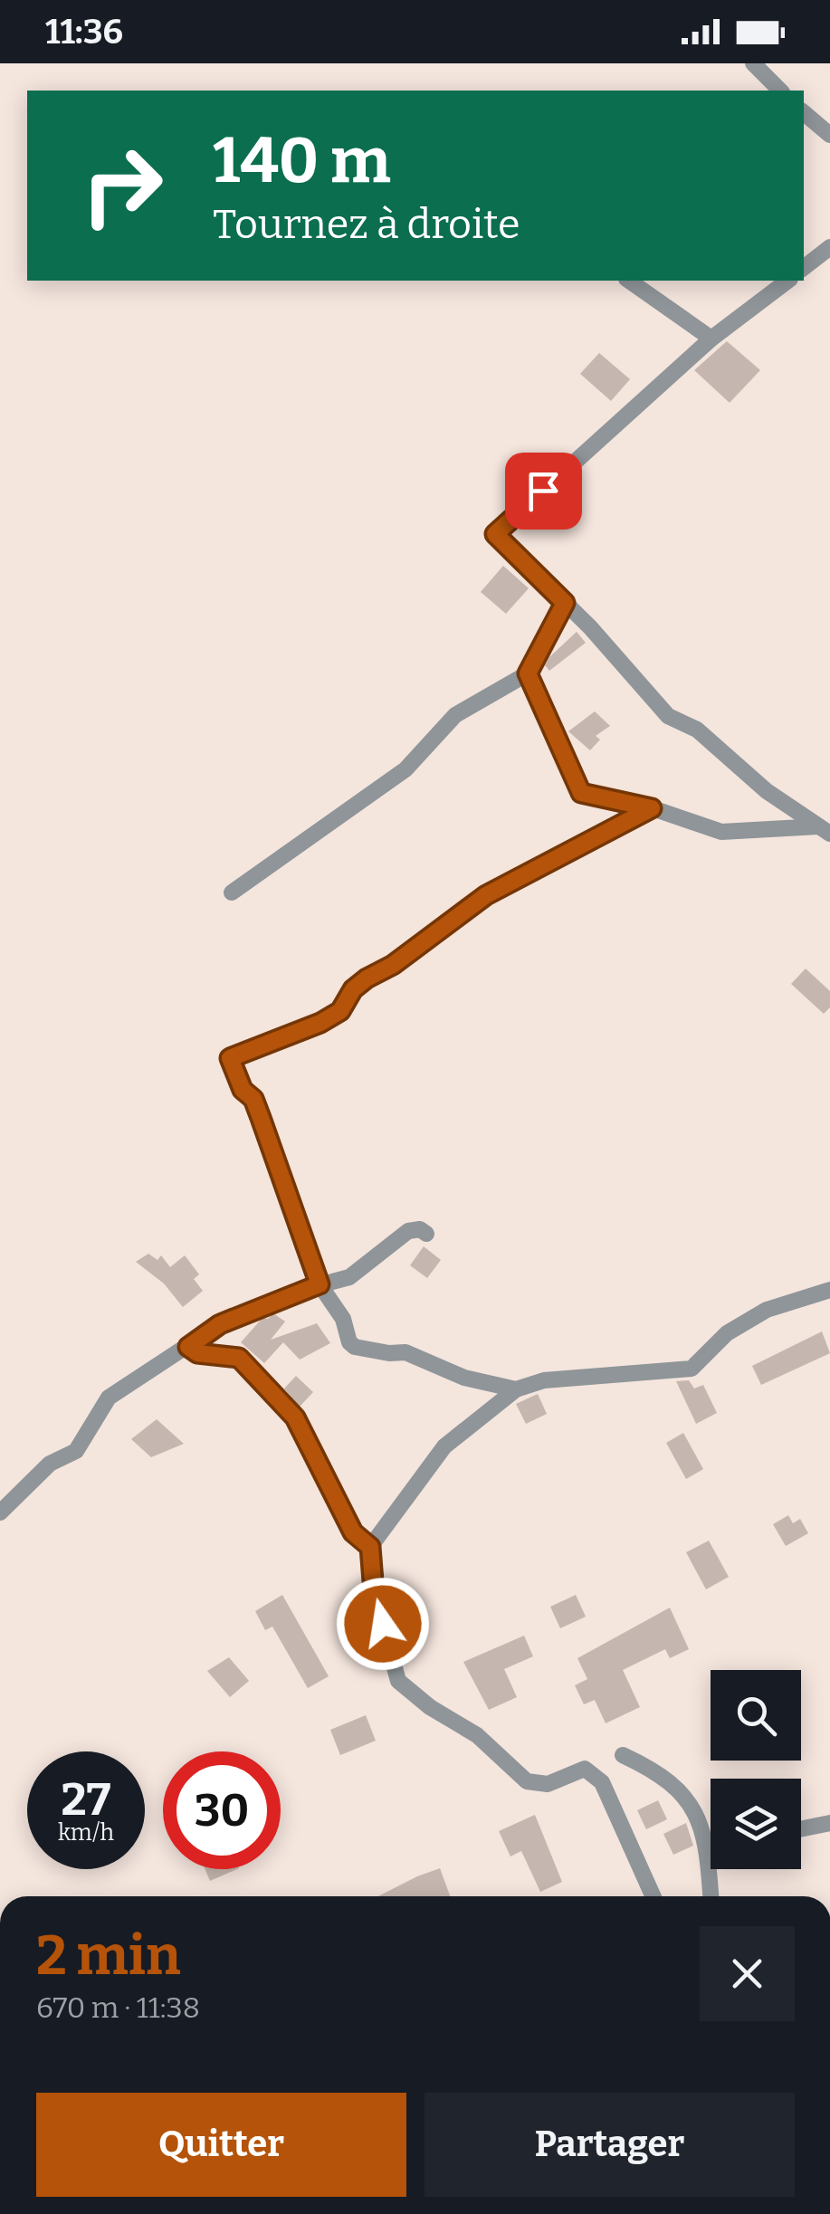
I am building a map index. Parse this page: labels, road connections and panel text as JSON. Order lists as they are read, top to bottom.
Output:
{
  "page": {
    "status": "11:36",
    "turn": ["140 m", "Tournez à droite"],
    "speed": "27 km/h",
    "limit": "30",
    "heading": ["2 min", "670 m · 11:38"],
    "buttons": ["Quitter", "Partager"]
  }
}
